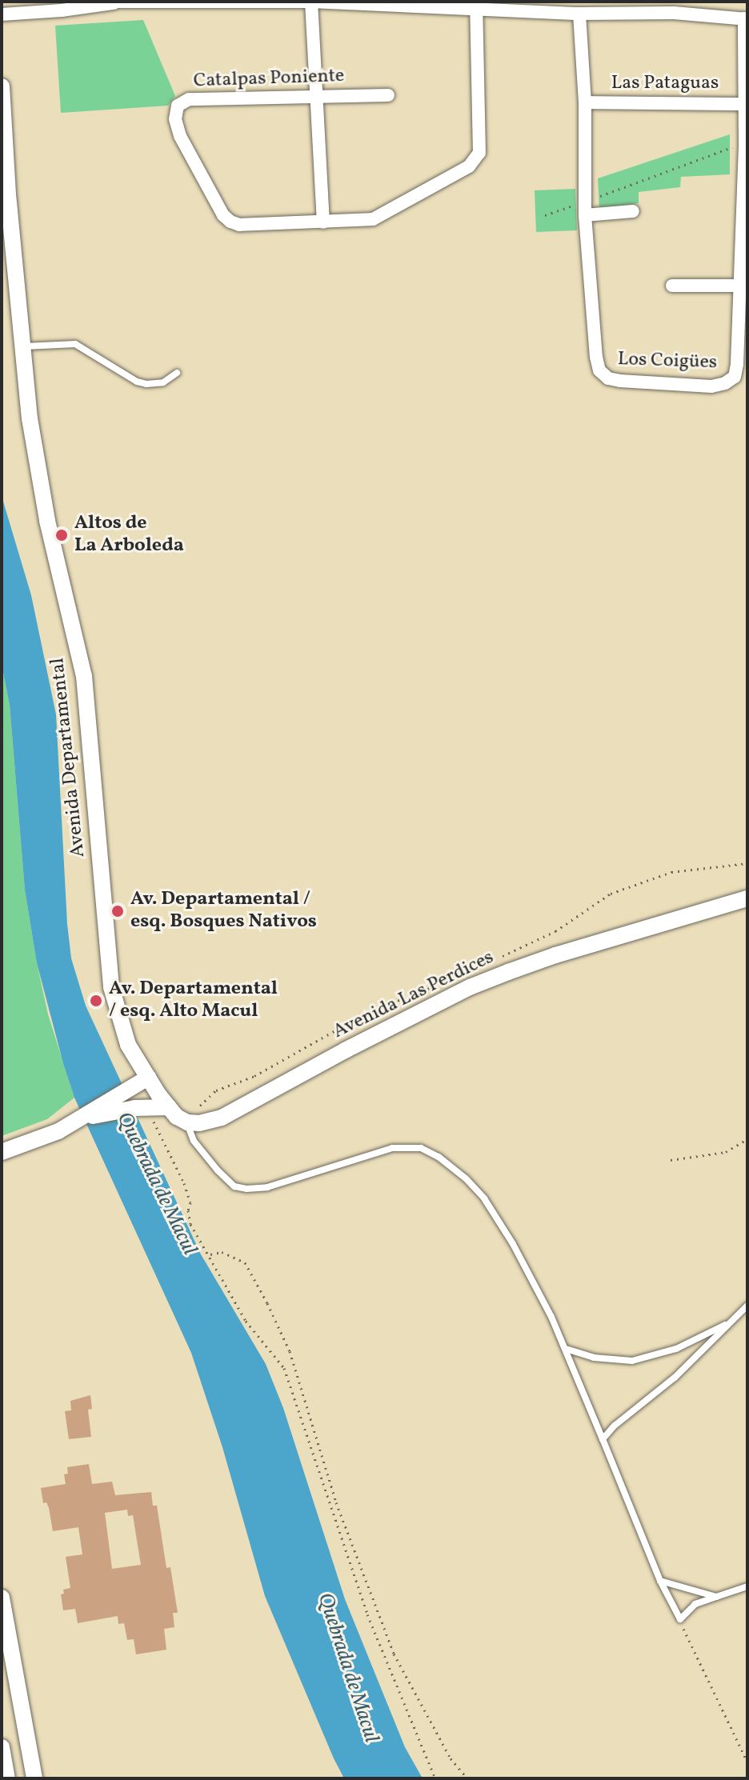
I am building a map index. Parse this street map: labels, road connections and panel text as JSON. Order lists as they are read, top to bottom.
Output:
{
  "streets": {
    "street": [
      "Catalpas Poniente",
      "Las Pataguas",
      "Los Coigües",
      "Avenida Departamental",
      "Avenida Las Perdices"
    ]
  },
  "crossings": [
    ["Las Pataguas", "Los Coigües"]
  ],
  "water": ["Quebrada de Macul"],
  "places": ["Altos de La Arboleda", "Av. Departamental / esq. Bosques Nativos", "Av. Departamental / esq. Alto Macul"]
}
